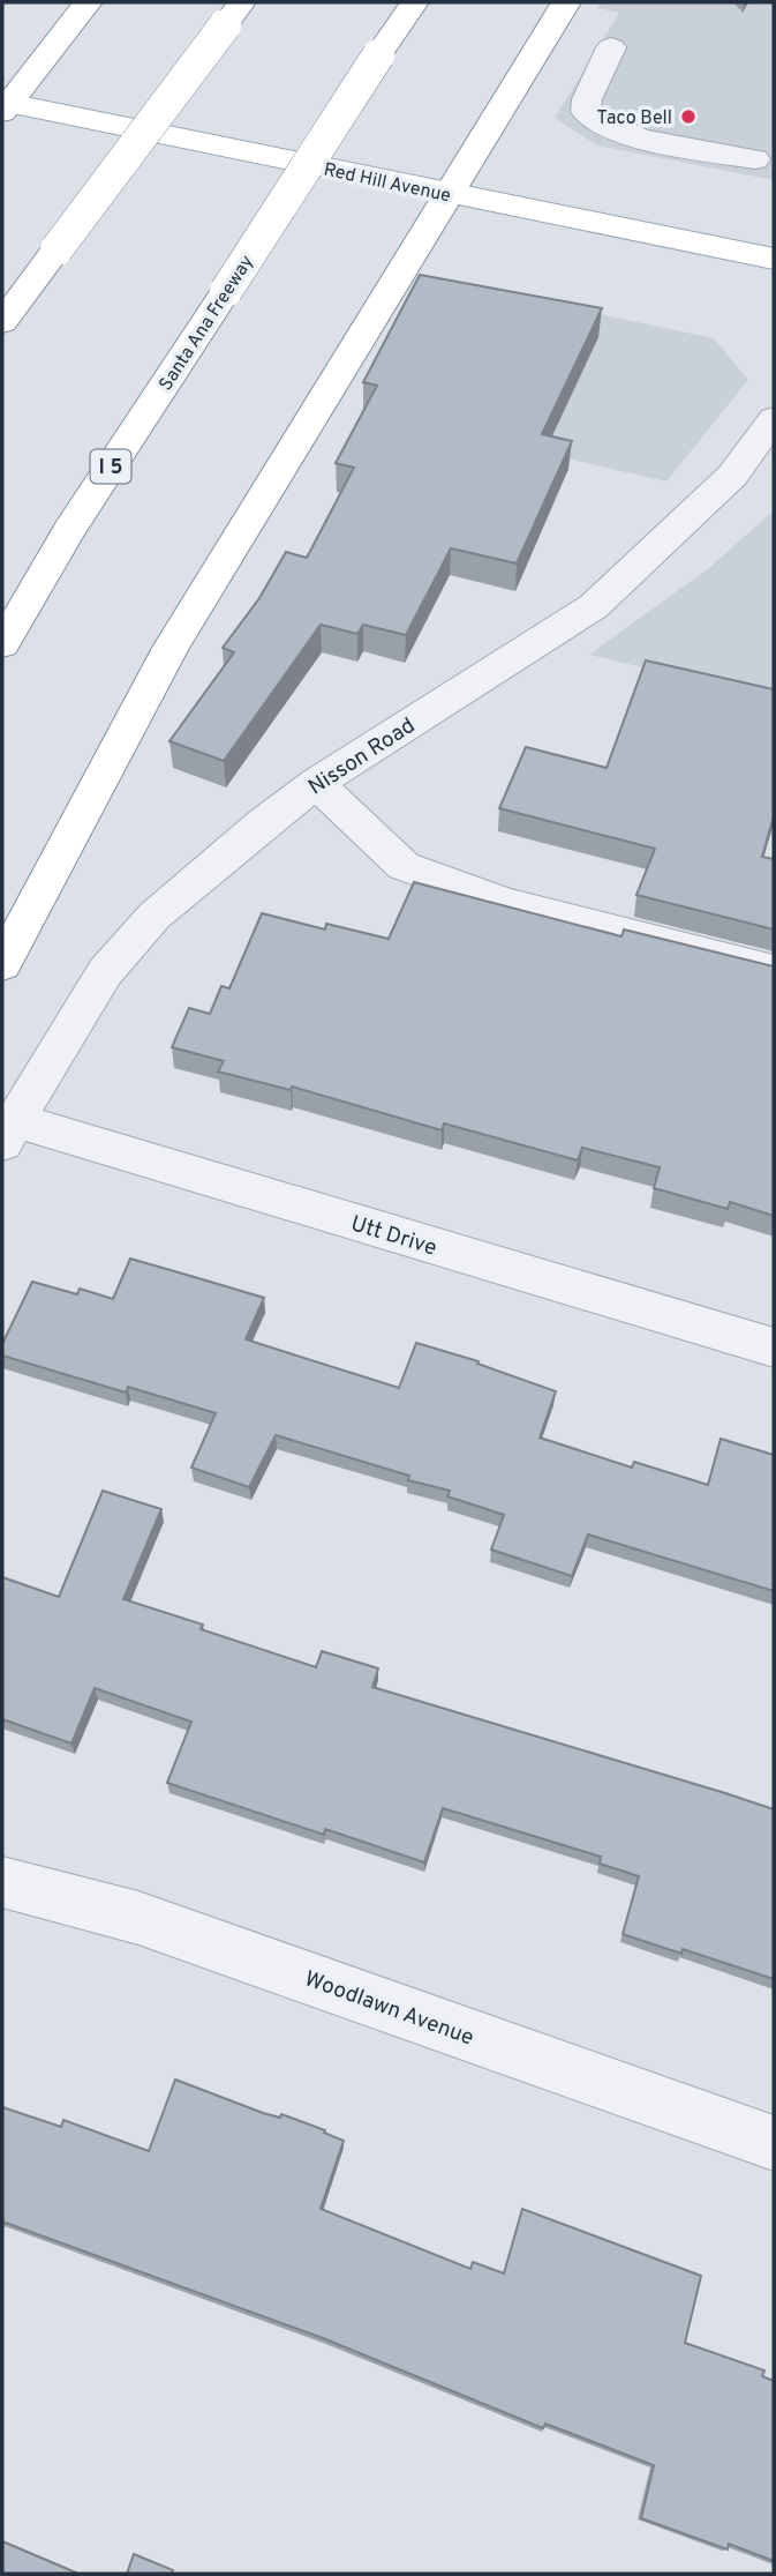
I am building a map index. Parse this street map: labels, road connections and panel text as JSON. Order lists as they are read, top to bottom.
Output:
{
  "streets": {
    "main road": ["Red Hill Avenue", "Santa Ana Freeway", "I 5"],
    "street": ["Nisson Road", "Utt Drive", "Woodlawn Avenue"]
  },
  "crossings": [
    ["Nisson Road", "Utt Drive"]
  ],
  "places": ["Taco Bell"]
}
